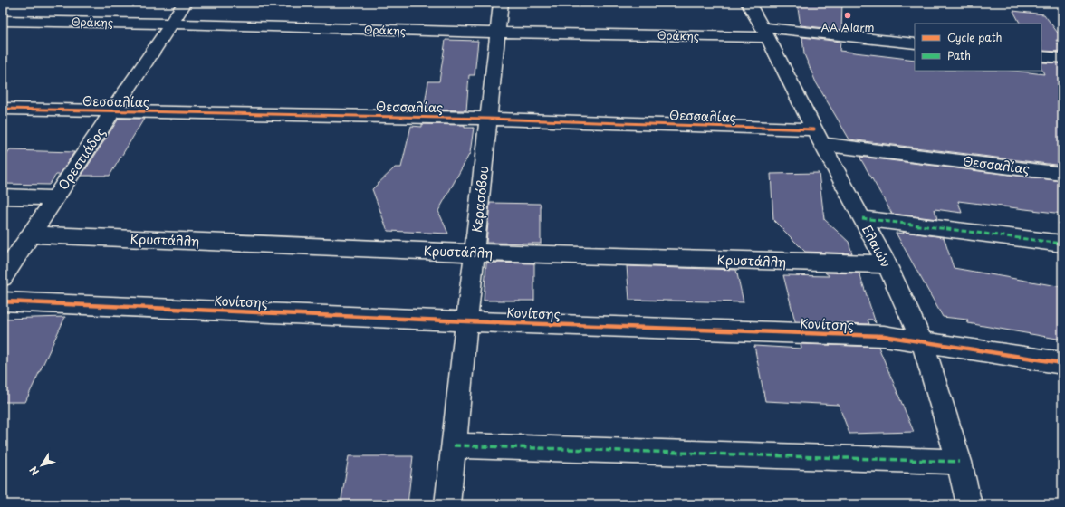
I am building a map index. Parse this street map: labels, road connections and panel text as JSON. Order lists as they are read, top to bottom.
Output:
{
  "streets": {
    "street": [
      "Θράκης",
      "Θεσσαλίας",
      "Ορεστιάδος",
      "Κερασόβου",
      "Κρυστάλλη",
      "Ελαιών",
      "Κονίτσης"
    ]
  },
  "crossings": [
    ["Θράκης", "Ορεστιάδος"],
    ["Θράκης", "Κερασόβου"],
    ["Θράκης", "Ελαιών"],
    ["Θεσσαλίας", "Ορεστιάδος"],
    ["Θεσσαλίας", "Κερασόβου"],
    ["Θεσσαλίας", "Ελαιών"],
    ["Ορεστιάδος", "Κρυστάλλη"],
    ["Κερασόβου", "Κρυστάλλη"],
    ["Κερασόβου", "Κονίτσης"],
    ["Κρυστάλλη", "Ελαιών"],
    ["Ελαιών", "Κονίτσης"]
  ],
  "places": ["AA Alarm"],
  "legend": ["Cycle path", "Path"],
  "north": "bottom left"
}
